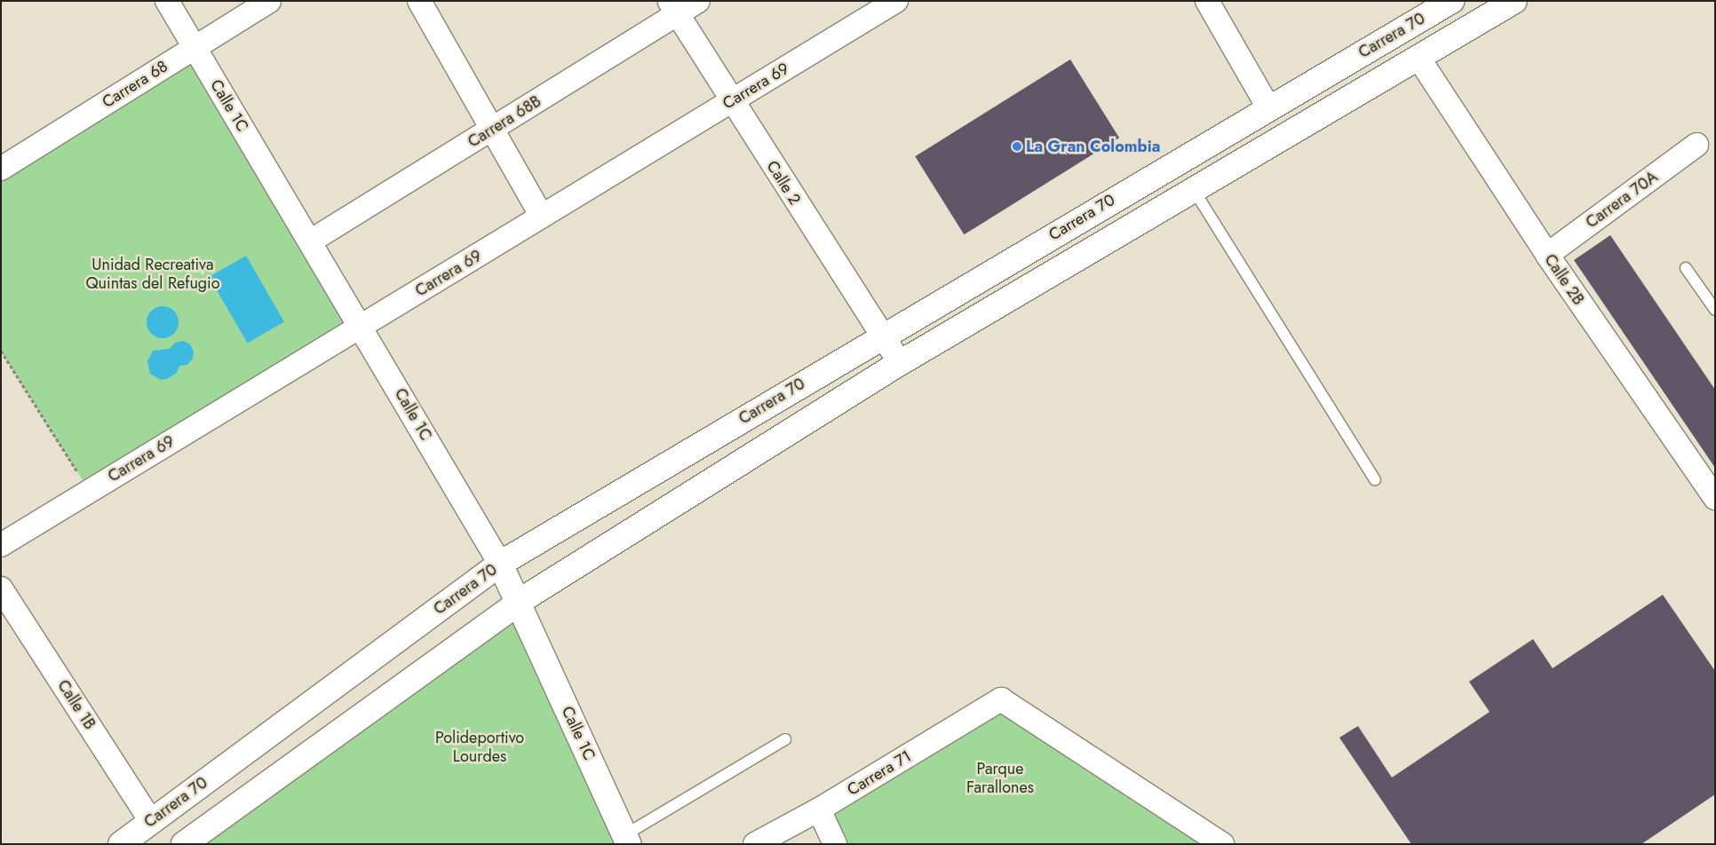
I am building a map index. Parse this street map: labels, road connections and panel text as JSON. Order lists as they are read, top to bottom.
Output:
{
  "streets": {
    "street": [
      "Carrera 70",
      "Carrera 68",
      "Carrera 69",
      "Calle 1C",
      "Carrera 68B",
      "Calle 2",
      "Carrera 70A",
      "Calle 2B",
      "Calle 1B",
      "Carrera 71"
    ]
  },
  "crossings": [
    ["Carrera 70", "Calle 1C"],
    ["Carrera 70", "Calle 2"],
    ["Carrera 70", "Calle 2B"],
    ["Carrera 70", "Calle 1B"],
    ["Carrera 68", "Calle 1C"],
    ["Carrera 69", "Calle 1C"],
    ["Carrera 69", "Calle 2"],
    ["Calle 1C", "Carrera 68B"],
    ["Carrera 68B", "Calle 2"],
    ["Carrera 70A", "Calle 2B"]
  ],
  "parks": ["Unidad Recreativa Quintas del Refugio", "Polideportivo Lourdes", "Parque Farallones"],
  "places": ["La Gran Colombia"]
}
